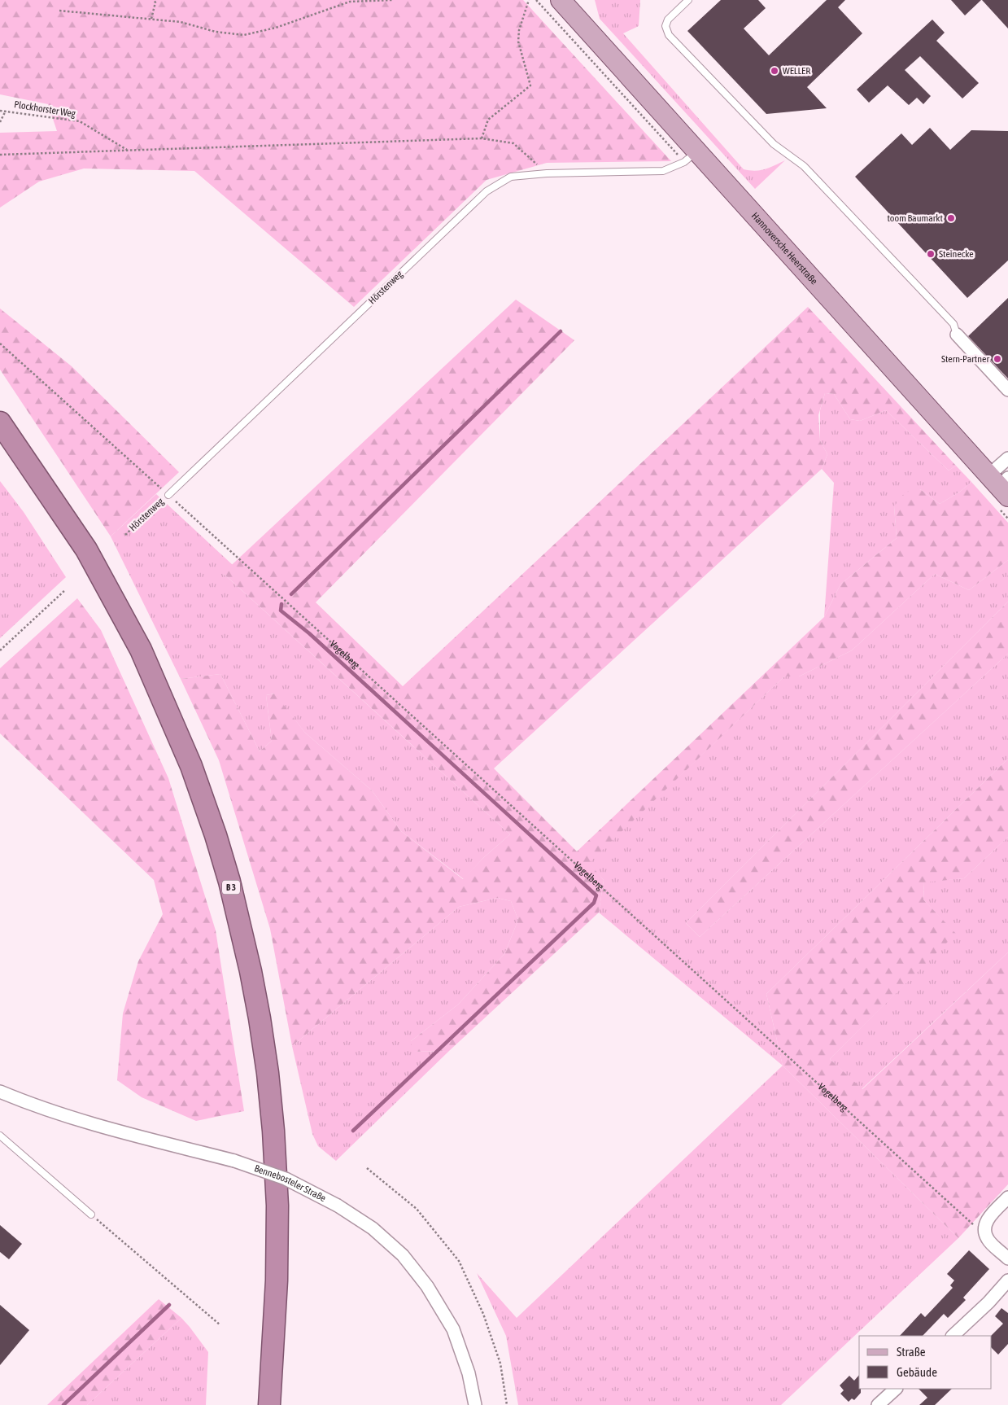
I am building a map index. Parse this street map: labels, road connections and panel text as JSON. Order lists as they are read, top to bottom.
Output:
{
  "streets": {
    "highway": ["B 3"],
    "main road": ["Hannoversche Heerstraße"],
    "street": ["Bennebosteler Straße"],
    "lane": ["Hörstenweg"],
    "path": ["Plockhorster Weg", "Vogelberg"]
  },
  "crossings": [
    ["Hannoversche Heerstraße", "Hörstenweg"],
    ["Hörstenweg", "Vogelberg"]
  ],
  "places": [
    "WELLER",
    "toom Baumarkt",
    "Steinecke",
    "Stern-Partner"
  ],
  "legend": ["Straße", "Gebäude"]
}
